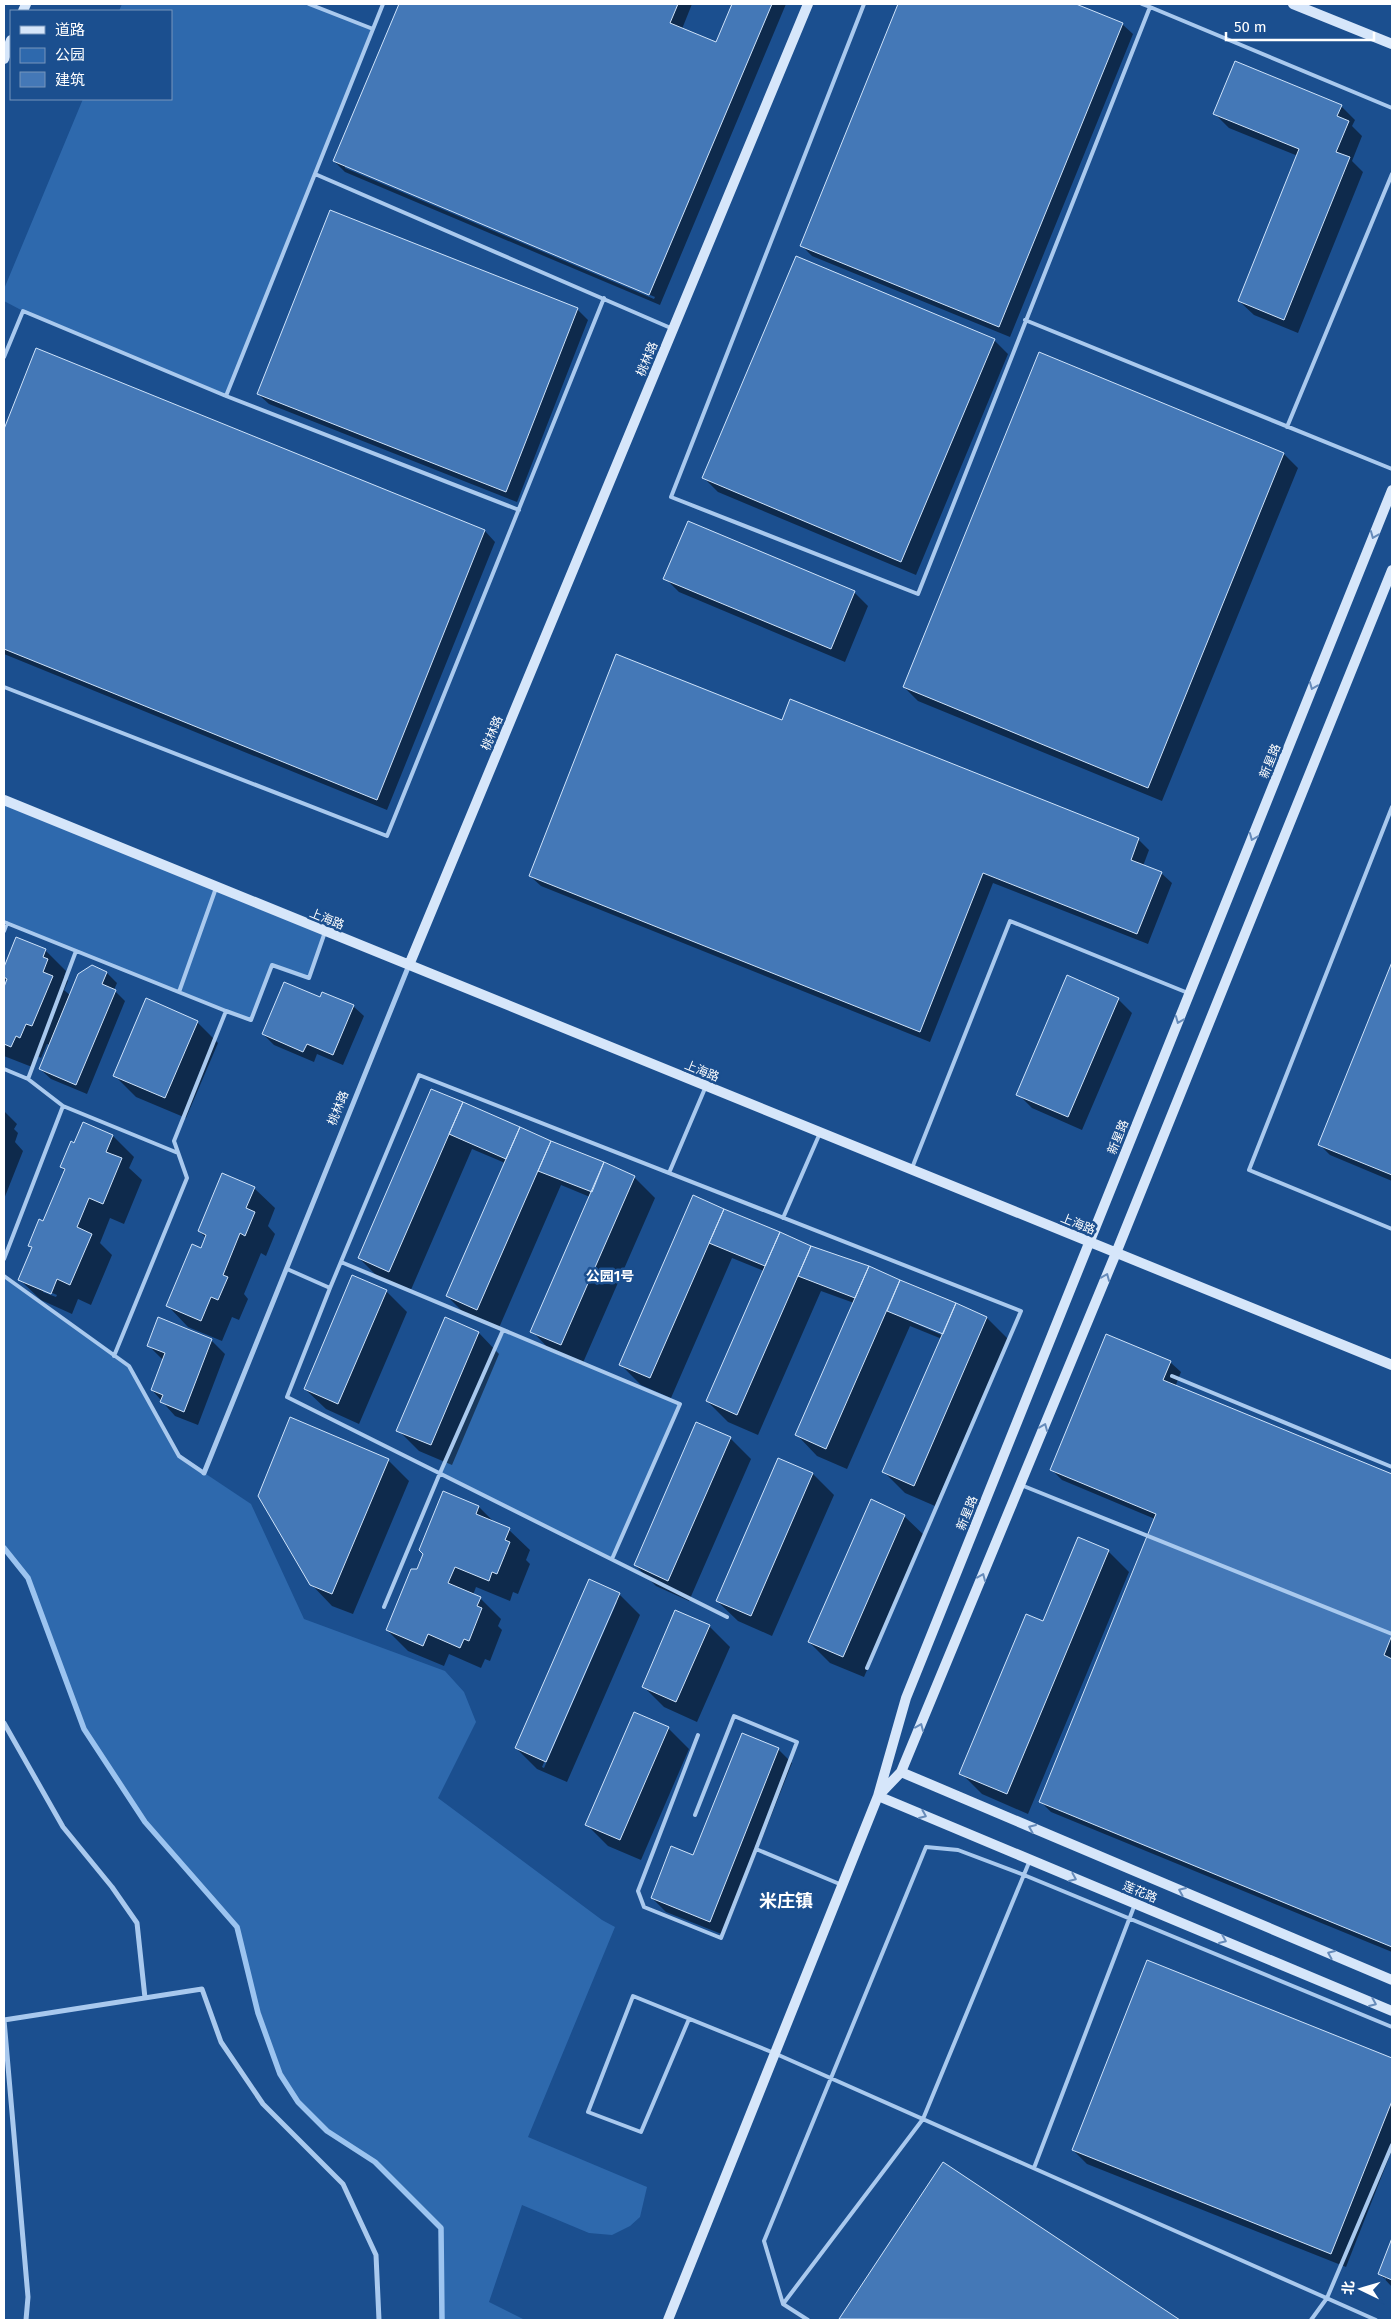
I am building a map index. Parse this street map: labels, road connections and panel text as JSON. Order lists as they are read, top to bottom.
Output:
{
  "streets": {
    "street": [
      "桃林路",
      "新星路",
      "上海路",
      "莲花路"
    ]
  },
  "crossings": [
    ["桃林路", "上海路"],
    ["新星路", "上海路"],
    ["新星路", "莲花路"]
  ],
  "districts": ["公园1号", "米庄镇"],
  "legend": ["道路", "公园", "建筑"],
  "scale_bar": "50 m",
  "north": "left"
}
